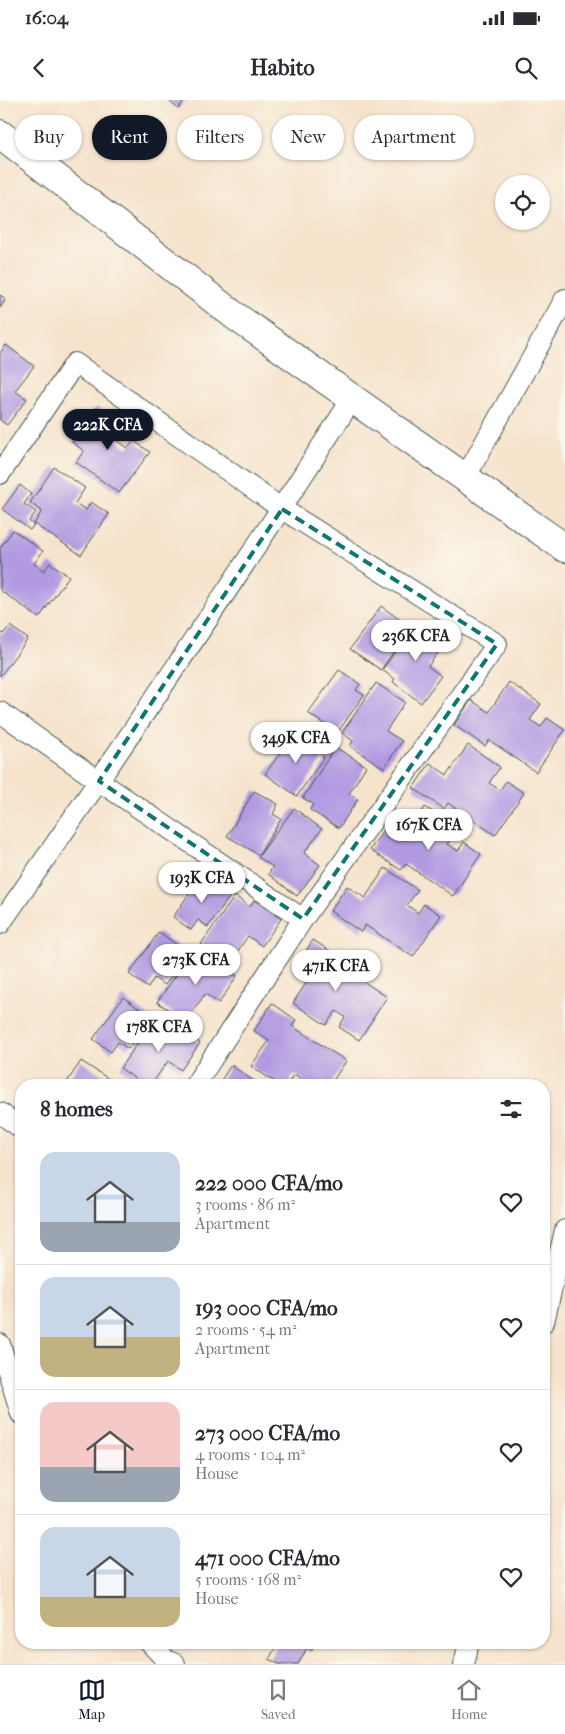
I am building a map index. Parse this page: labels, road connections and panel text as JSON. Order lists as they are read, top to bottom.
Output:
{
  "page": {
    "status": "16:04",
    "header": "Habito",
    "chip": [
      "Buy",
      "Rent",
      "Filters",
      "New",
      "Apartment"
    ],
    "price": [
      "222K CFA",
      "236K CFA",
      "349K CFA",
      "167K CFA",
      "193K CFA",
      "273K CFA",
      "471K CFA",
      "178K CFA"
    ],
    "heading": "8 homes",
    "list": [
      {
        "name": "222 000 CFA/mo",
        "note": "3 rooms · 86 m² · Apartment"
      },
      {
        "name": "193 000 CFA/mo",
        "note": "2 rooms · 54 m² · Apartment"
      },
      {
        "name": "273 000 CFA/mo",
        "note": "4 rooms · 104 m² · House"
      },
      {
        "name": "471 000 CFA/mo",
        "note": "5 rooms · 168 m² · House"
      }
    ],
    "tabs": ["Map", "Saved", "Home"]
  }
}
